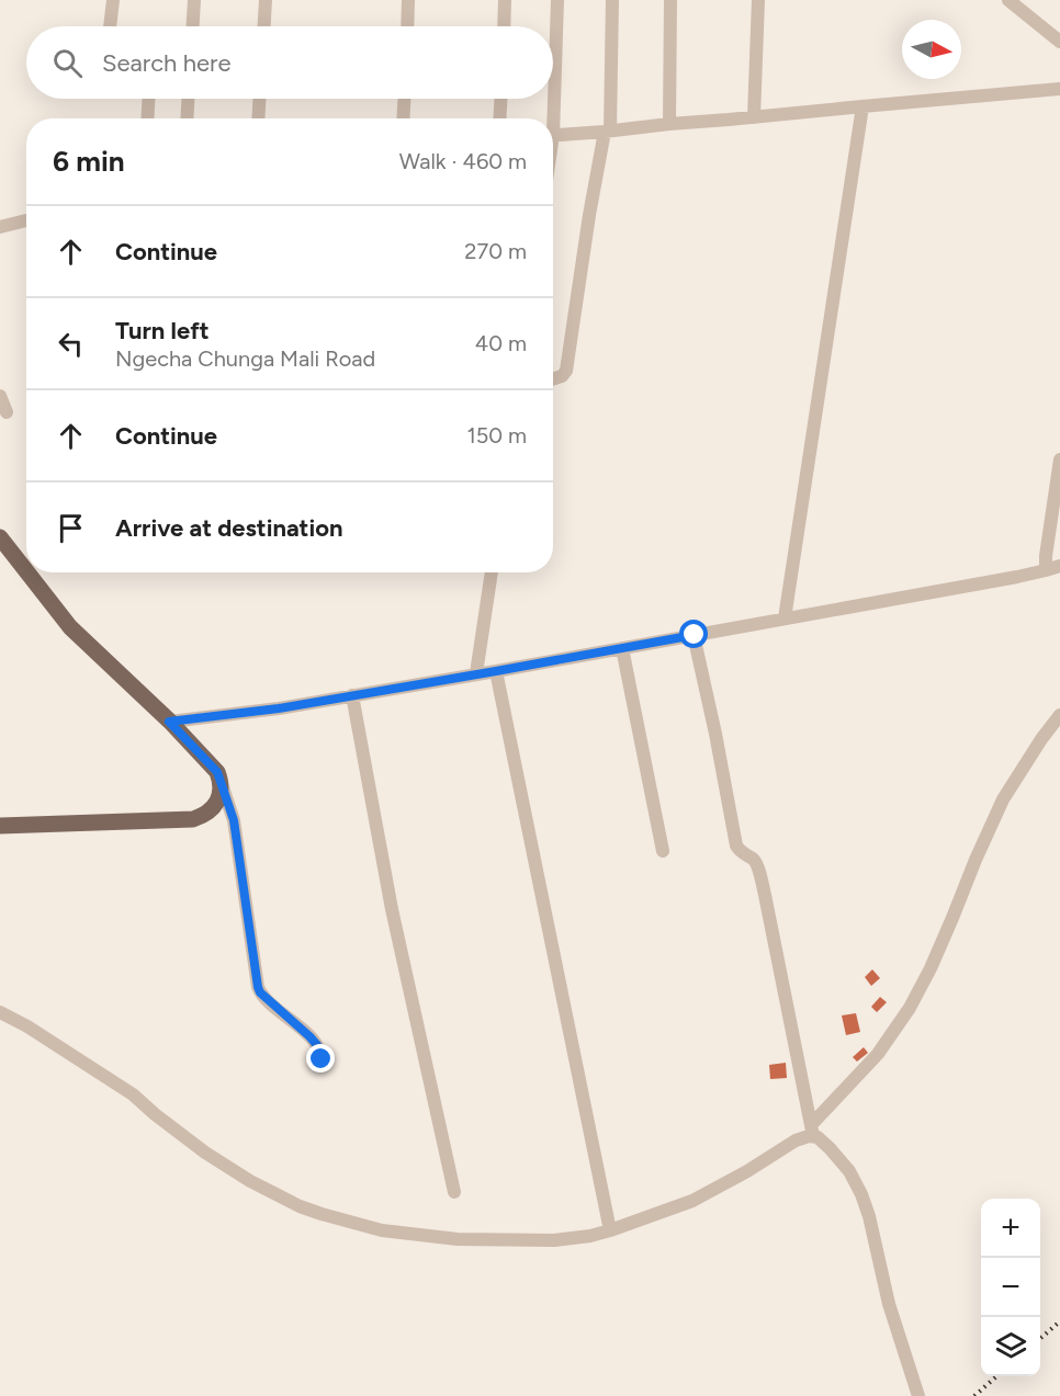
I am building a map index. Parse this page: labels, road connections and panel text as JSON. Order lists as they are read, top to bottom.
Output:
{
  "north": "right",
  "page": {
    "search": "Search here",
    "heading": ["6 min", "Walk · 460 m"],
    "list": [
      ["Continue", "270 m"],
      ["Turn left", "Ngecha Chunga Mali Road", "40 m"],
      ["Continue", "150 m"],
      "Arrive at destination"
    ],
    "map_buttons": ["+", "−"]
  }
}
